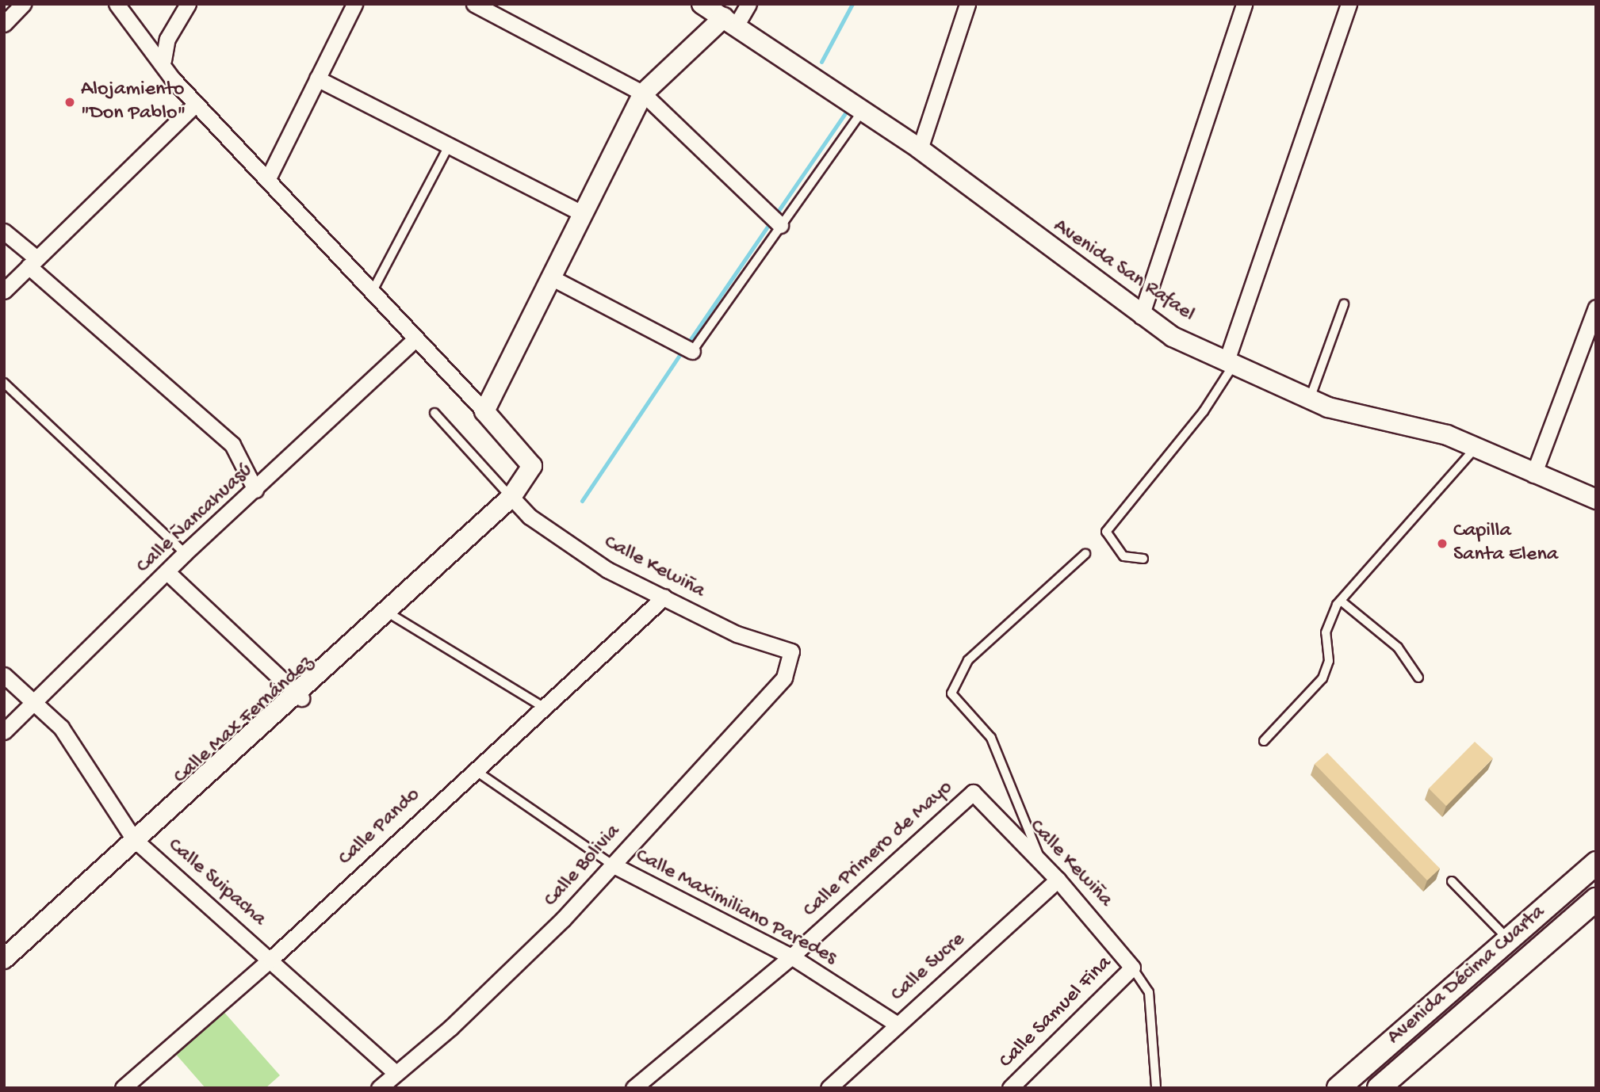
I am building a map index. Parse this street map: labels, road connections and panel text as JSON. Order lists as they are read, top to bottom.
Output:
{
  "streets": {
    "main road": ["Avenida Décima Cuarta"],
    "street": [
      "Avenida San Rafael",
      "Calle Ñancahuasú",
      "Calle Kewiña",
      "Calle Max Fernández",
      "Calle Pando",
      "Calle Primero de Mayo",
      "Calle Bolivia",
      "Calle Suipacha",
      "Calle Maximiliano Paredes",
      "Calle Sucre",
      "Calle Samuel Fina"
    ]
  },
  "crossings": [
    ["Calle Ñancahuasú", "Calle Suipacha"],
    ["Calle Kewiña", "Calle Max Fernández"],
    ["Calle Kewiña", "Calle Pando"],
    ["Calle Kewiña", "Calle Primero de Mayo"],
    ["Calle Kewiña", "Calle Bolivia"],
    ["Calle Kewiña", "Calle Sucre"],
    ["Calle Kewiña", "Calle Samuel Fina"],
    ["Calle Max Fernández", "Calle Suipacha"],
    ["Calle Pando", "Calle Suipacha"],
    ["Calle Pando", "Calle Maximiliano Paredes"],
    ["Calle Primero de Mayo", "Calle Maximiliano Paredes"],
    ["Calle Bolivia", "Calle Suipacha"],
    ["Calle Bolivia", "Calle Maximiliano Paredes"],
    ["Calle Maximiliano Paredes", "Calle Sucre"]
  ],
  "places": ["Alojamiento \"Don Pablo\"", "Capilla Santa Elena"]
}
